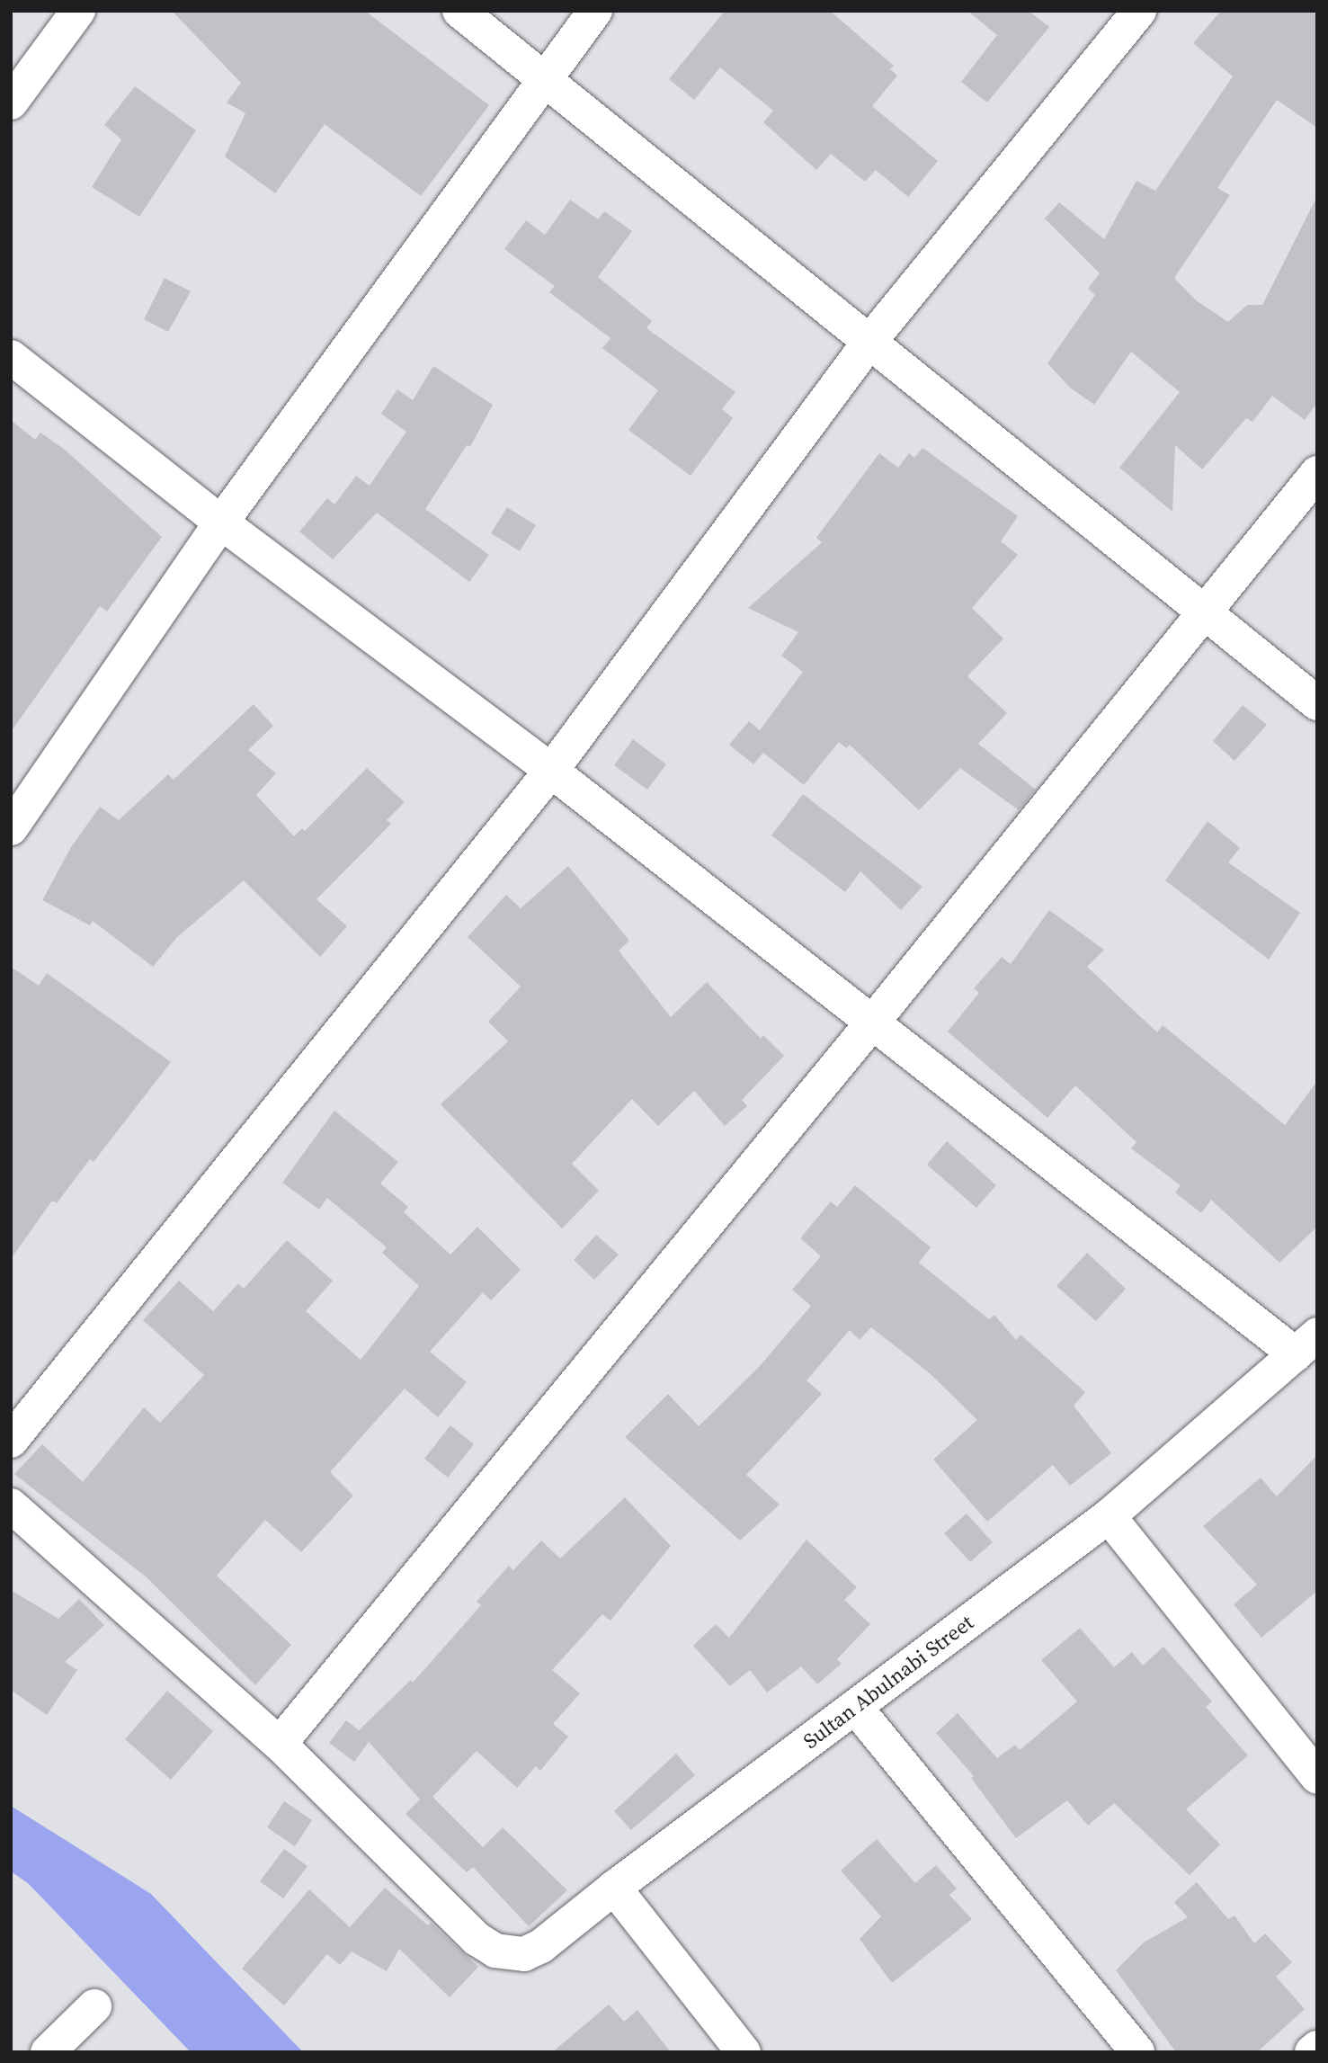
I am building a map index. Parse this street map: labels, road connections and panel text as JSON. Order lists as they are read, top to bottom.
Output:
{
  "streets": {
    "street": ["Sultan Abulnabi Street"]
  }
}
